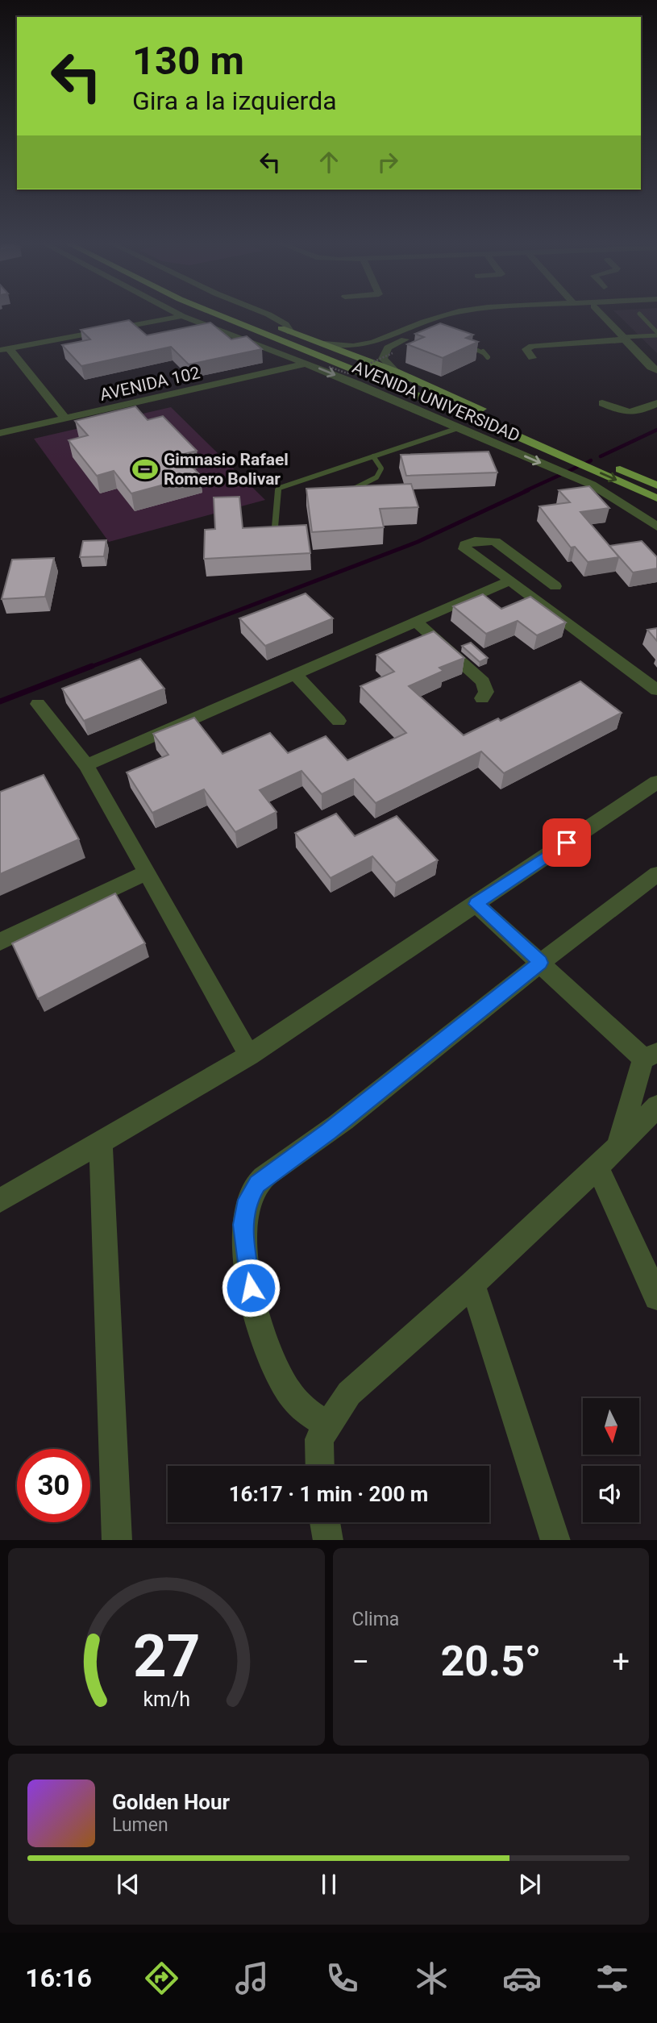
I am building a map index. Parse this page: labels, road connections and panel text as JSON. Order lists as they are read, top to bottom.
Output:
{
  "streets": {
    "main road": ["AVENIDA UNIVERSIDAD"],
    "street": ["AVENIDA 102"]
  },
  "crossings": [
    ["AVENIDA 102", "AVENIDA UNIVERSIDAD"]
  ],
  "places": {
    "sports": ["Gimnasio Rafael Romero Bolivar"]
  },
  "north": "bottom",
  "page": {
    "turn": ["130 m", "Gira a la izquierda"],
    "limit": "30",
    "trip": "16:17 · 1 min · 200 m",
    "tile": "Clima",
    "heat": ["−", "20.5°", "+"],
    "song": ["Golden Hour", "Lumen"],
    "tabs": "16:16",
    "gauge": ["27", "km/h"]
  }
}
